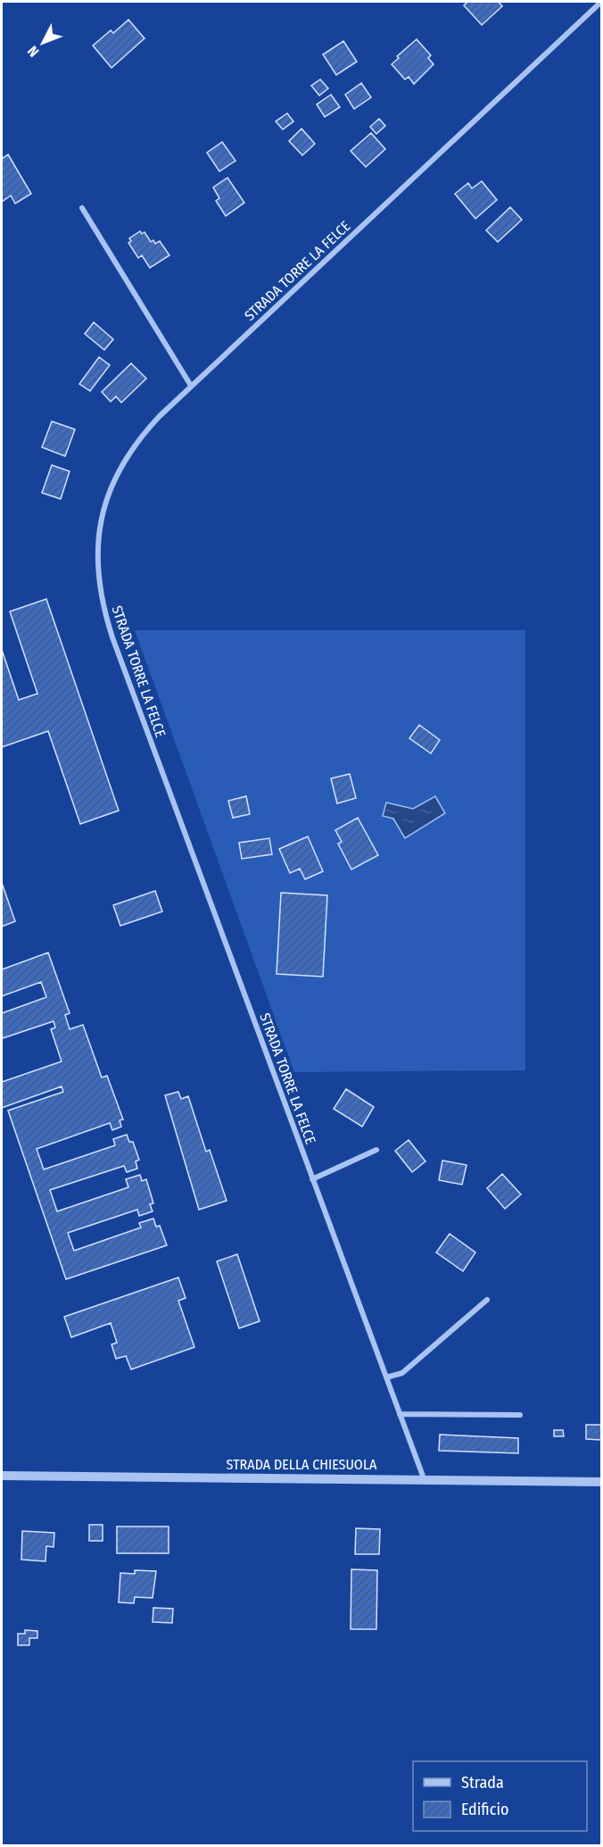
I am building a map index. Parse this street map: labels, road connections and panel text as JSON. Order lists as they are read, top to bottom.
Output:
{
  "streets": {
    "street": ["STRADA TORRE LA FELCE", "STRADA DELLA CHIESUOLA"]
  },
  "crossings": [
    ["STRADA TORRE LA FELCE", "STRADA DELLA CHIESUOLA"]
  ],
  "legend": ["Strada", "Edificio"],
  "north": "bottom left"
}
